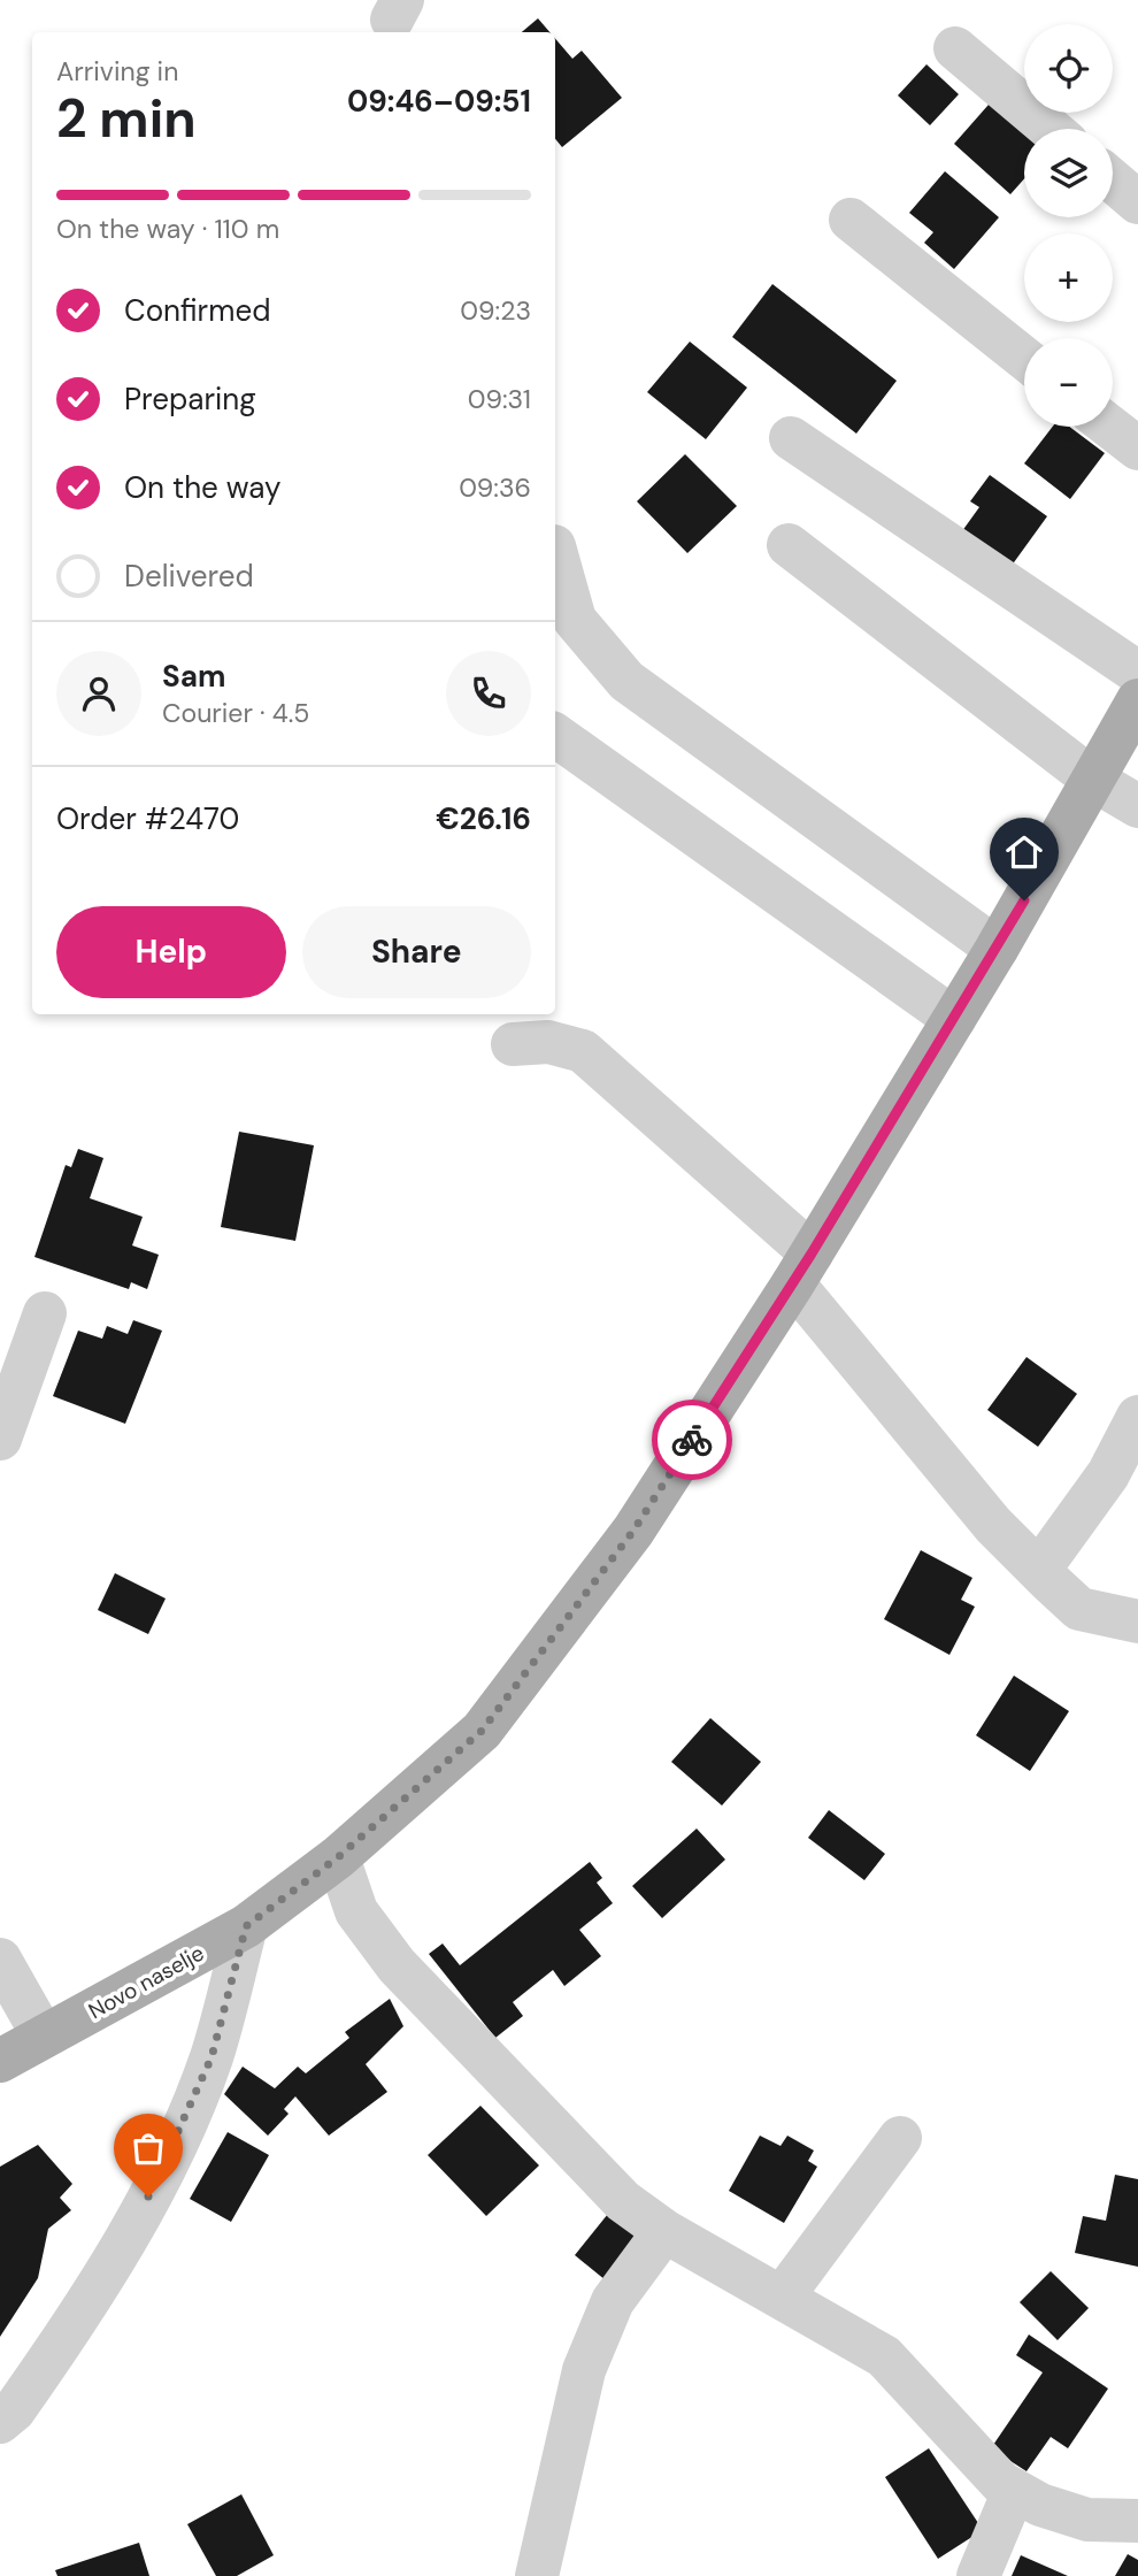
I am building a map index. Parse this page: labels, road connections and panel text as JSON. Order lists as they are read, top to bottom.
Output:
{
  "streets": {
    "main road": ["Novo naselje"]
  },
  "page": {
    "map_buttons": ["+", "−"],
    "heading": ["2 min", "Arriving in", "09:46–09:51"],
    "panel": [
      "Sam",
      "Courier · 4.5",
      "Order #2470",
      "€26.16"
    ],
    "bar": "On the way · 110 m",
    "list": [
      ["Confirmed", "09:23"],
      ["Preparing", "09:31"],
      ["On the way", "09:36"],
      "Delivered"
    ],
    "buttons": ["Help", "Share"]
  }
}
